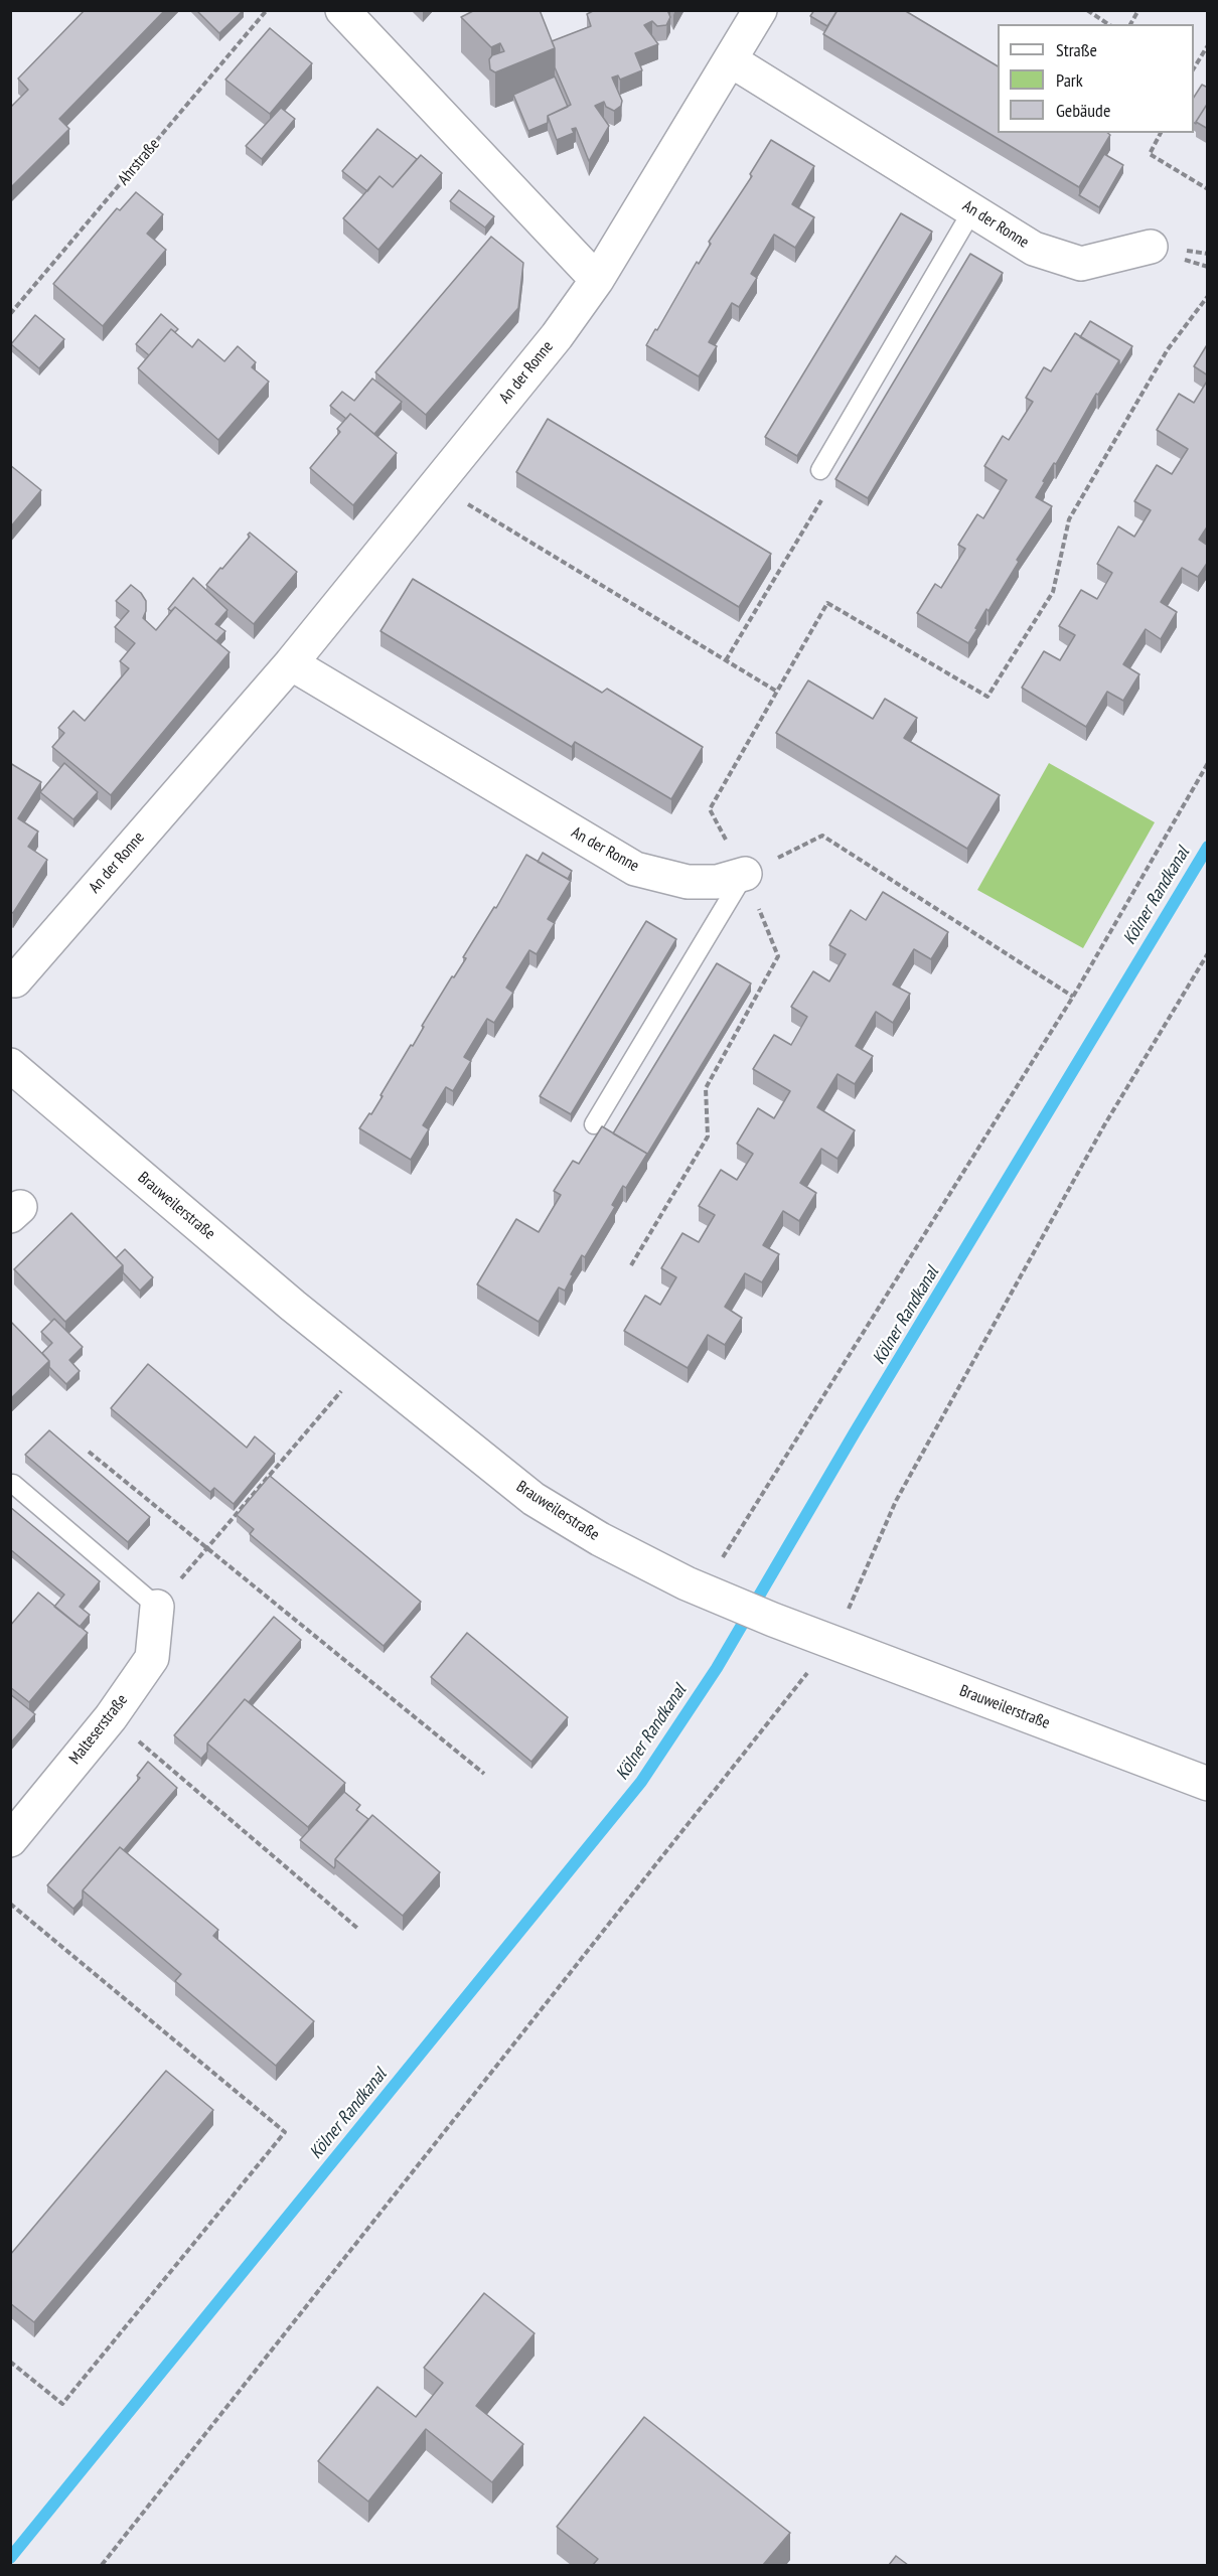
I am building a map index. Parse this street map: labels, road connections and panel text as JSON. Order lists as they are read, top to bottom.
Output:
{
  "streets": {
    "street": ["An der Ronne", "Brauweilerstraße", "Malteserstraße"],
    "path": ["Ahrstraße"]
  },
  "water": ["Kölner Randkanal"],
  "legend": ["Straße", "Park", "Gebäude"]
}
